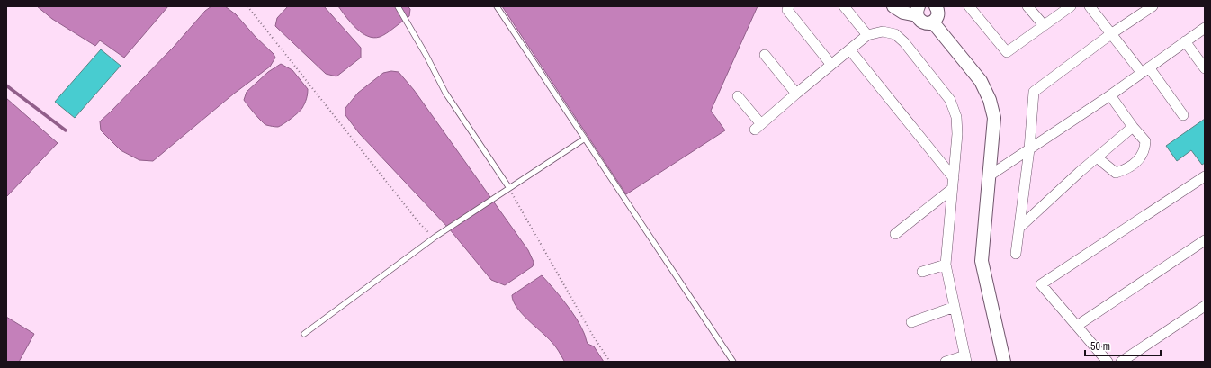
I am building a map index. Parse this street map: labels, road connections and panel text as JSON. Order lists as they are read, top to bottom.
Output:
{
  "scale_bar": "50 m"
}
